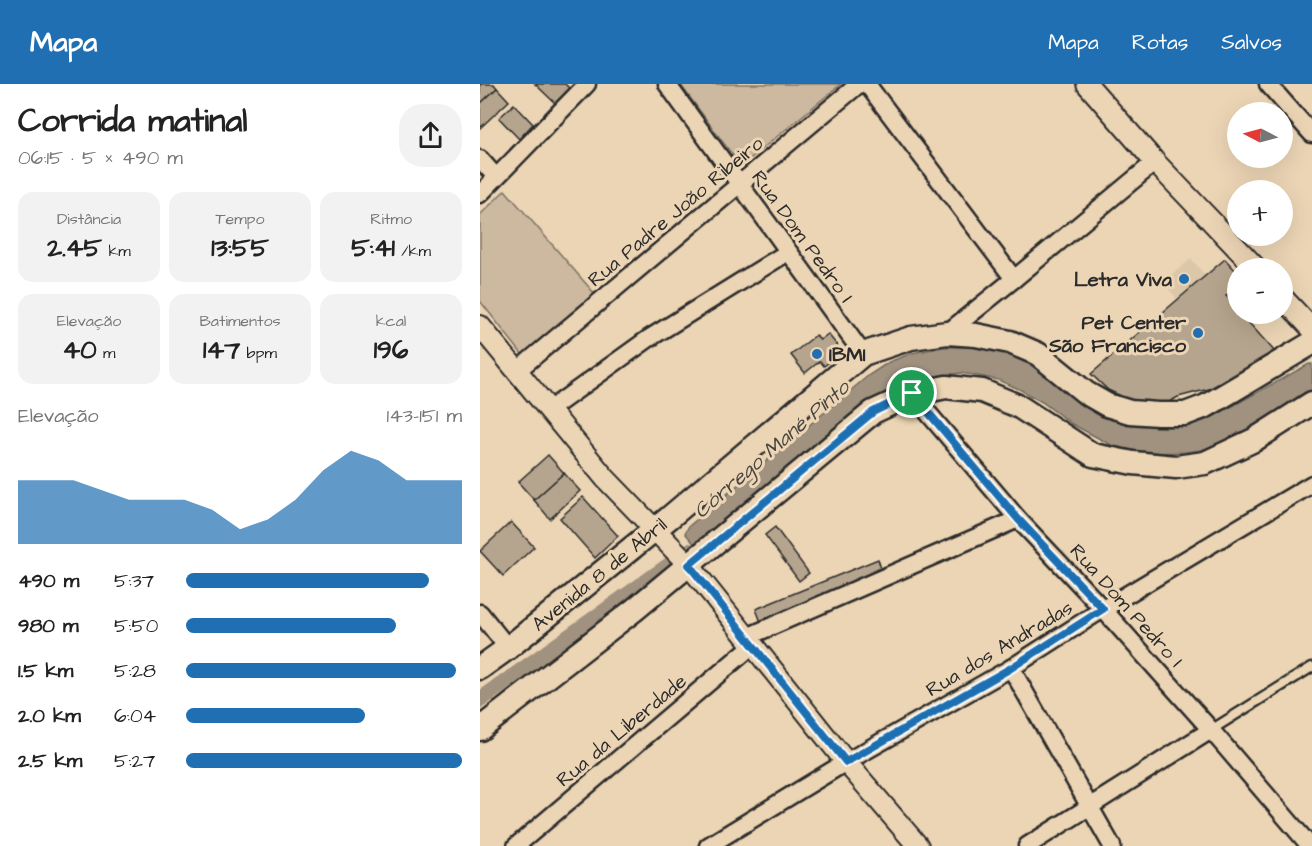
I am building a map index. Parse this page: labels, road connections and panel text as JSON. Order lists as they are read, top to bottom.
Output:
{
  "streets": {
    "main road": ["Avenida 8 de Abril"],
    "street": [
      "Rua Padre João Ribeiro",
      "Rua Dom Pedro I",
      "Rua dos Andradas",
      "Rua da Liberdade"
    ]
  },
  "crossings": [
    ["Rua Padre João Ribeiro", "Rua Dom Pedro I"],
    ["Rua Dom Pedro I", "Avenida 8 de Abril"],
    ["Rua Dom Pedro I", "Rua dos Andradas"],
    ["Rua Dom Pedro I", "Rua da Liberdade"]
  ],
  "water": ["Córrego Mané Pinto"],
  "places": ["Letra Viva", "Pet Center São Francisco", "IBMI"],
  "north": "left",
  "page": {
    "header": "Mapa",
    "nav": ["Mapa", "Rotas", "Salvos"],
    "heading": ["Corrida matinal", "06:15 · 5 × 490 m"],
    "map_buttons": ["+", "−"],
    "stats": [
      ["Distância", "2.45 km"],
      ["Tempo", "13:55"],
      ["Ritmo", "5:41 /km"],
      ["Elevação", "40 m"],
      ["Batimentos", "147 bpm"],
      ["kcal", "196"]
    ],
    "chart": ["Elevação", "143–151 m"],
    "list": [
      {
        "name": "490 m",
        "note": "5:37"
      },
      {
        "name": "980 m",
        "note": "5:50"
      },
      {
        "name": "1.5 km",
        "note": "5:28"
      },
      {
        "name": "2.0 km",
        "note": "6:04"
      },
      {
        "name": "2.5 km",
        "note": "5:27"
      }
    ]
  }
}
